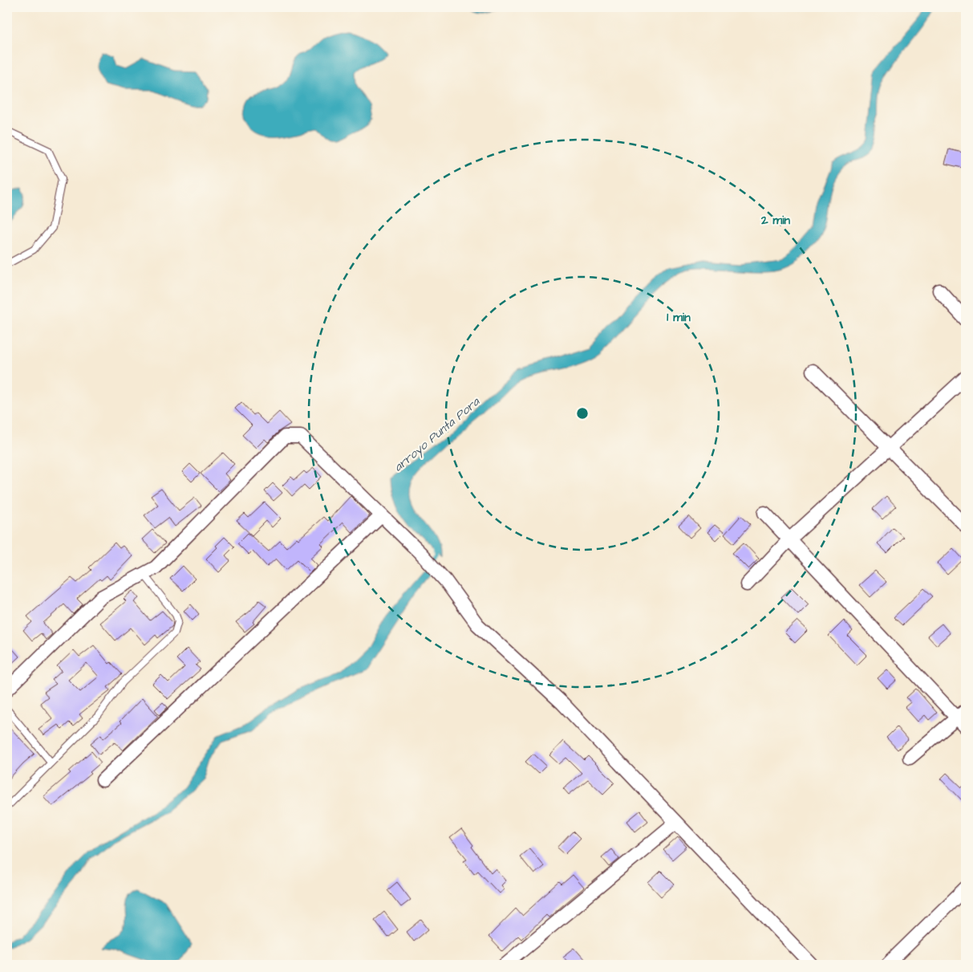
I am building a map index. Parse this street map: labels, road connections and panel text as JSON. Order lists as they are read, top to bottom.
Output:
{
  "water": ["arroyo Punta Pora"],
  "rings": ["2 min", "1 min"]
}
